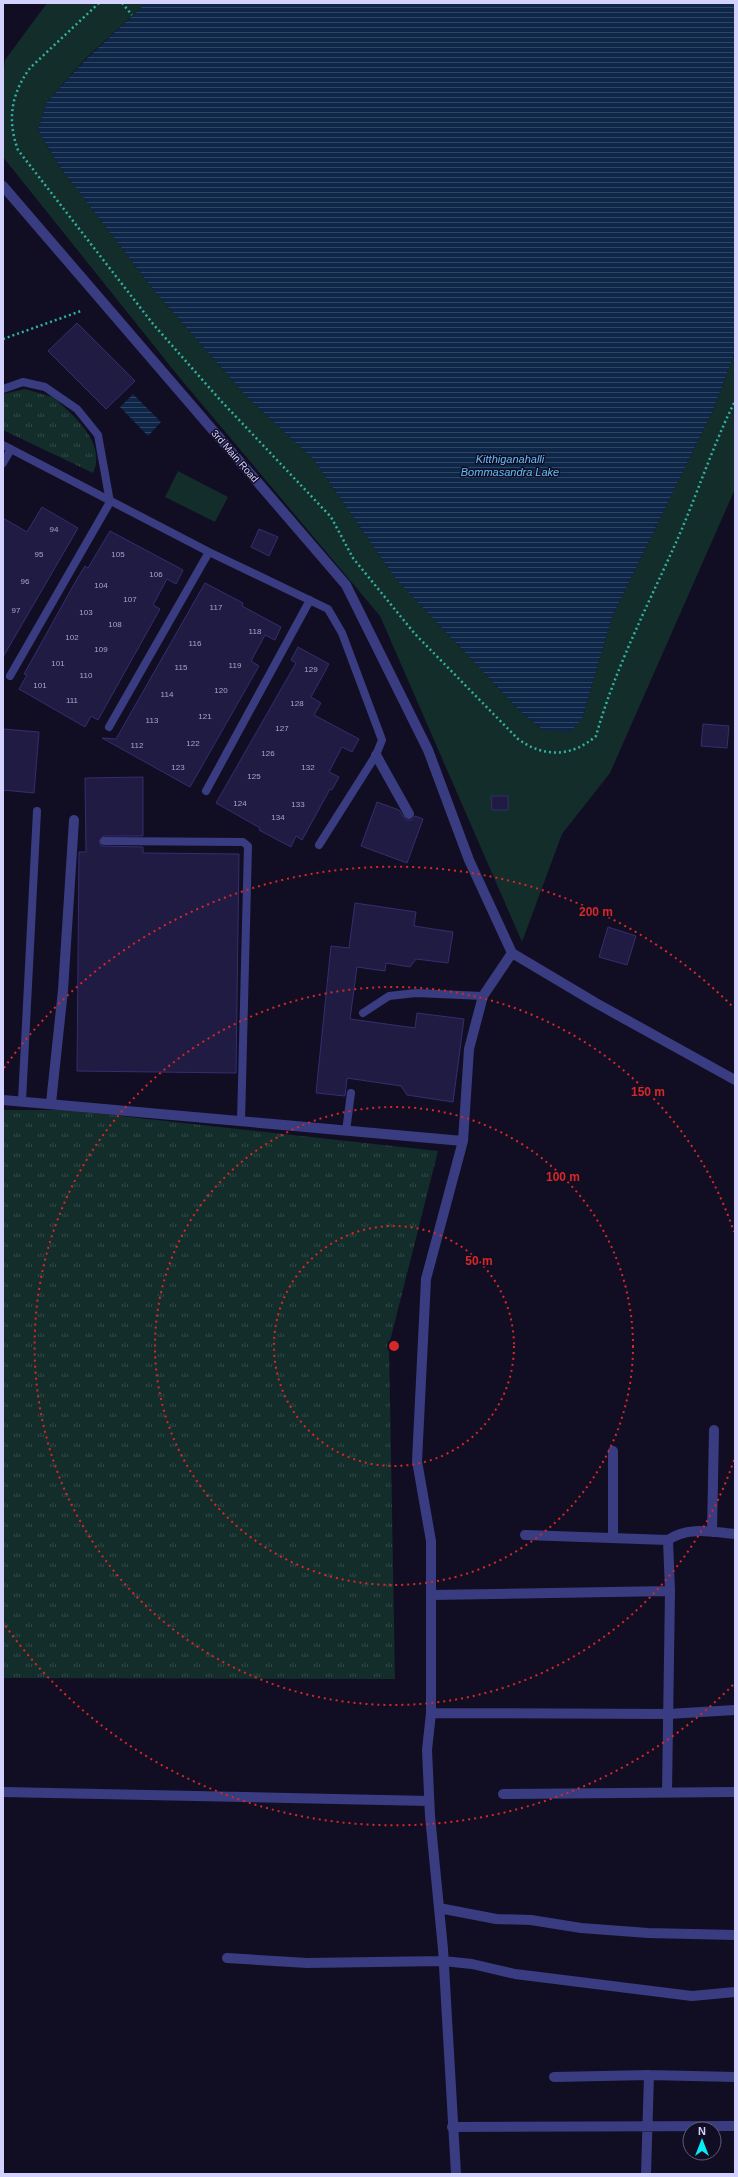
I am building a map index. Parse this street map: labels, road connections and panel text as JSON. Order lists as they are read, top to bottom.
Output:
{
  "streets": {
    "street": ["3rd Main Road"]
  },
  "water": ["Kitthiganahalli Bommasandra Lake"],
  "house_numbers": [
    "94",
    "95",
    "105",
    "106",
    "96",
    "104",
    "107",
    "117",
    "97",
    "103",
    "108",
    "118",
    "102",
    "116",
    "109",
    "101",
    "119",
    "115",
    "129",
    "110",
    "101",
    "120",
    "114",
    "111",
    "128",
    "121",
    "113",
    "127",
    "122",
    "112",
    "126",
    "123",
    "132",
    "125",
    "124",
    "133",
    "134"
  ],
  "north": "top",
  "rings": [
    "200 m",
    "150 m",
    "100 m",
    "50 m"
  ]
}
